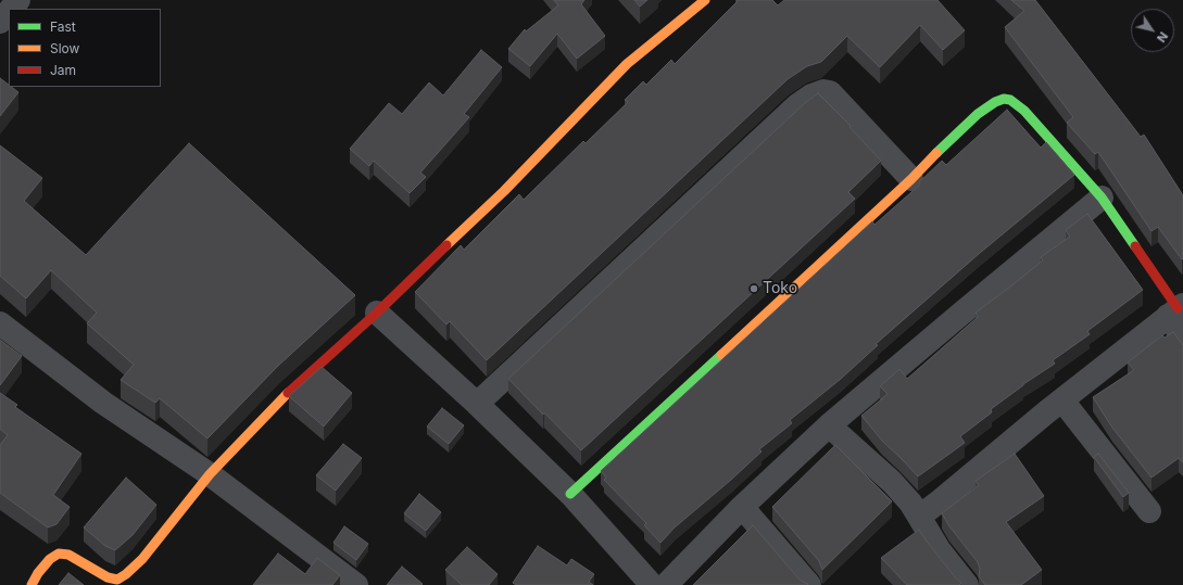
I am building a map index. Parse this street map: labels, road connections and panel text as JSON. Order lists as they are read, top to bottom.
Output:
{
  "places": ["Toko"],
  "legend": ["Fast", "Slow", "Jam"],
  "north": "bottom right"
}
